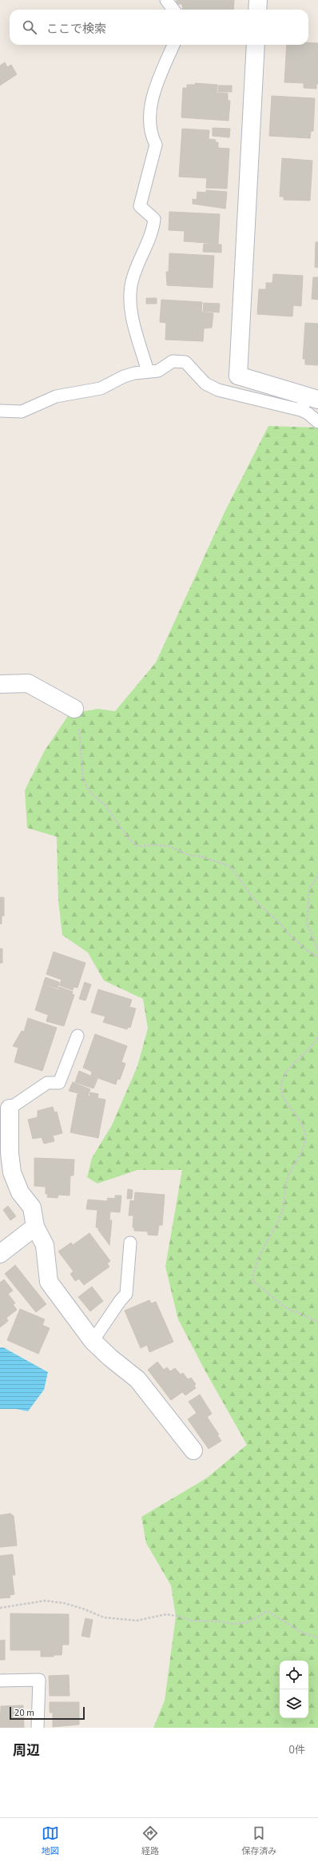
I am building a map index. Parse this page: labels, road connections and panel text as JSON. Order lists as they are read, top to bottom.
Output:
{
  "scale_bar": "20 m",
  "page": {
    "search": "ここで検索",
    "scale": "20 m",
    "heading": ["周辺", "0件"],
    "nav": ["地図", "経路", "保存済み"]
  }
}
